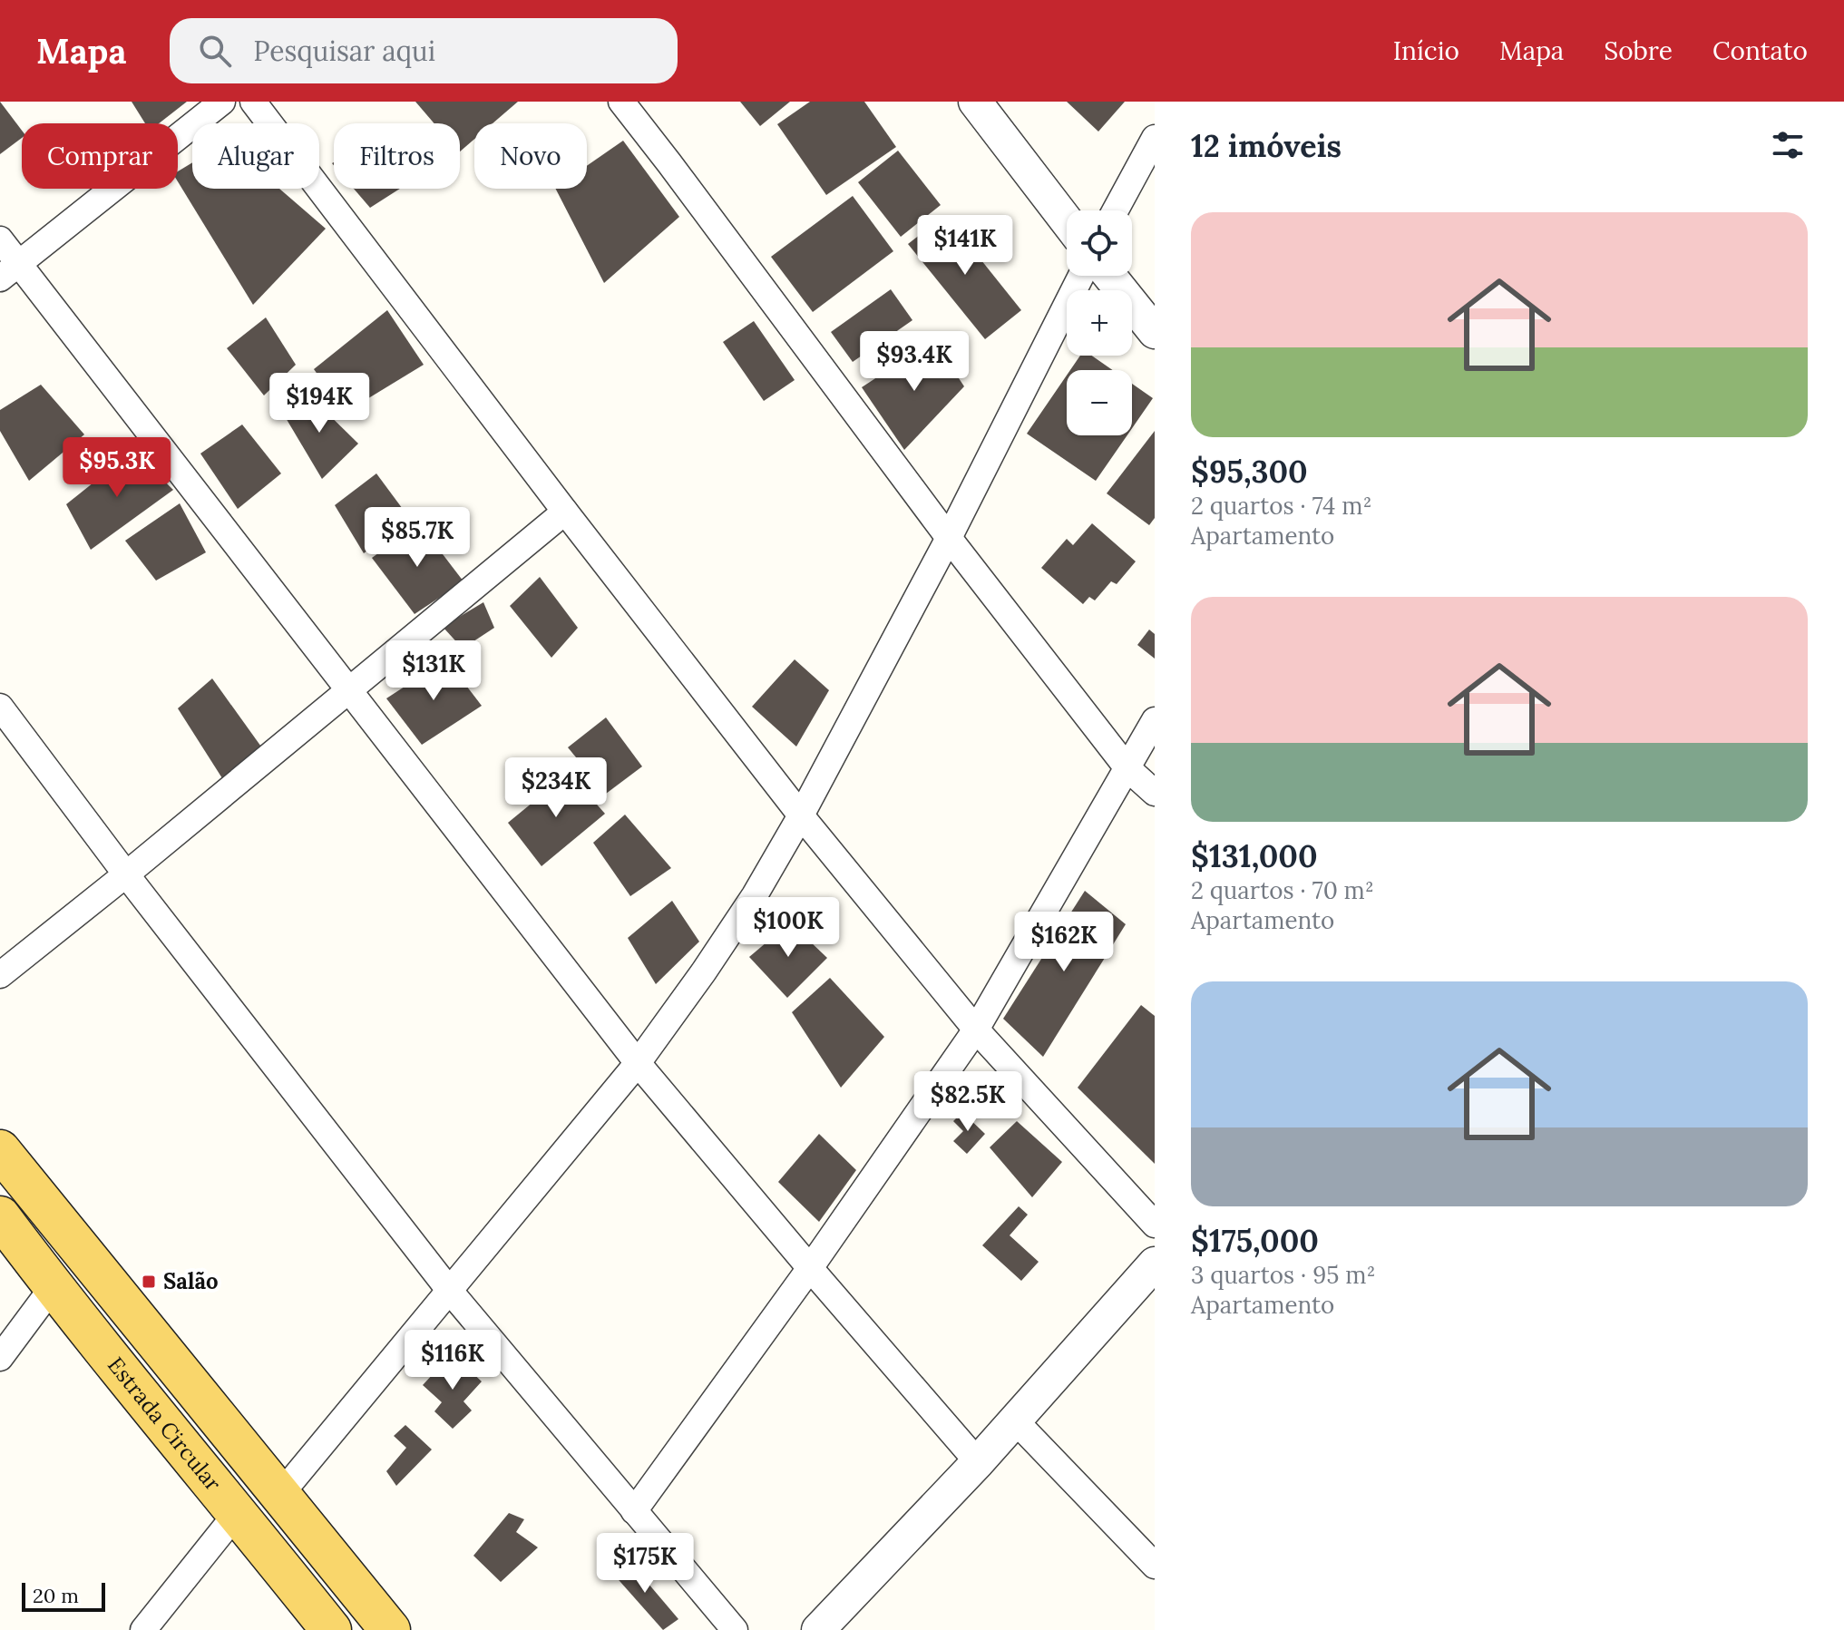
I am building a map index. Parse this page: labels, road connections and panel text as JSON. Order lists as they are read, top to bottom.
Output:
{
  "streets": {
    "main road": ["Estrada Circular"]
  },
  "places": {
    "transit": ["Salão"]
  },
  "scale_bar": "20 m",
  "page": {
    "header": "Mapa",
    "search": "Pesquisar aqui",
    "nav": [
      "Início",
      "Mapa",
      "Sobre",
      "Contato"
    ],
    "heading": "12 imóveis",
    "chip": [
      "Comprar",
      "Alugar",
      "Filtros",
      "Novo"
    ],
    "list": [
      {
        "name": "$95,300",
        "note": "2 quartos · 74 m² · Apartamento"
      },
      {
        "name": "$131,000",
        "note": "2 quartos · 70 m² · Apartamento"
      },
      {
        "name": "$175,000",
        "note": "3 quartos · 95 m² · Apartamento"
      }
    ],
    "map_buttons": ["+", "−"],
    "price": [
      "$141K",
      "$93.4K",
      "$194K",
      "$95.3K",
      "$85.7K",
      "$131K",
      "$234K",
      "$100K",
      "$162K",
      "$82.5K",
      "$116K",
      "$175K"
    ],
    "scale": "20 m"
  }
}
